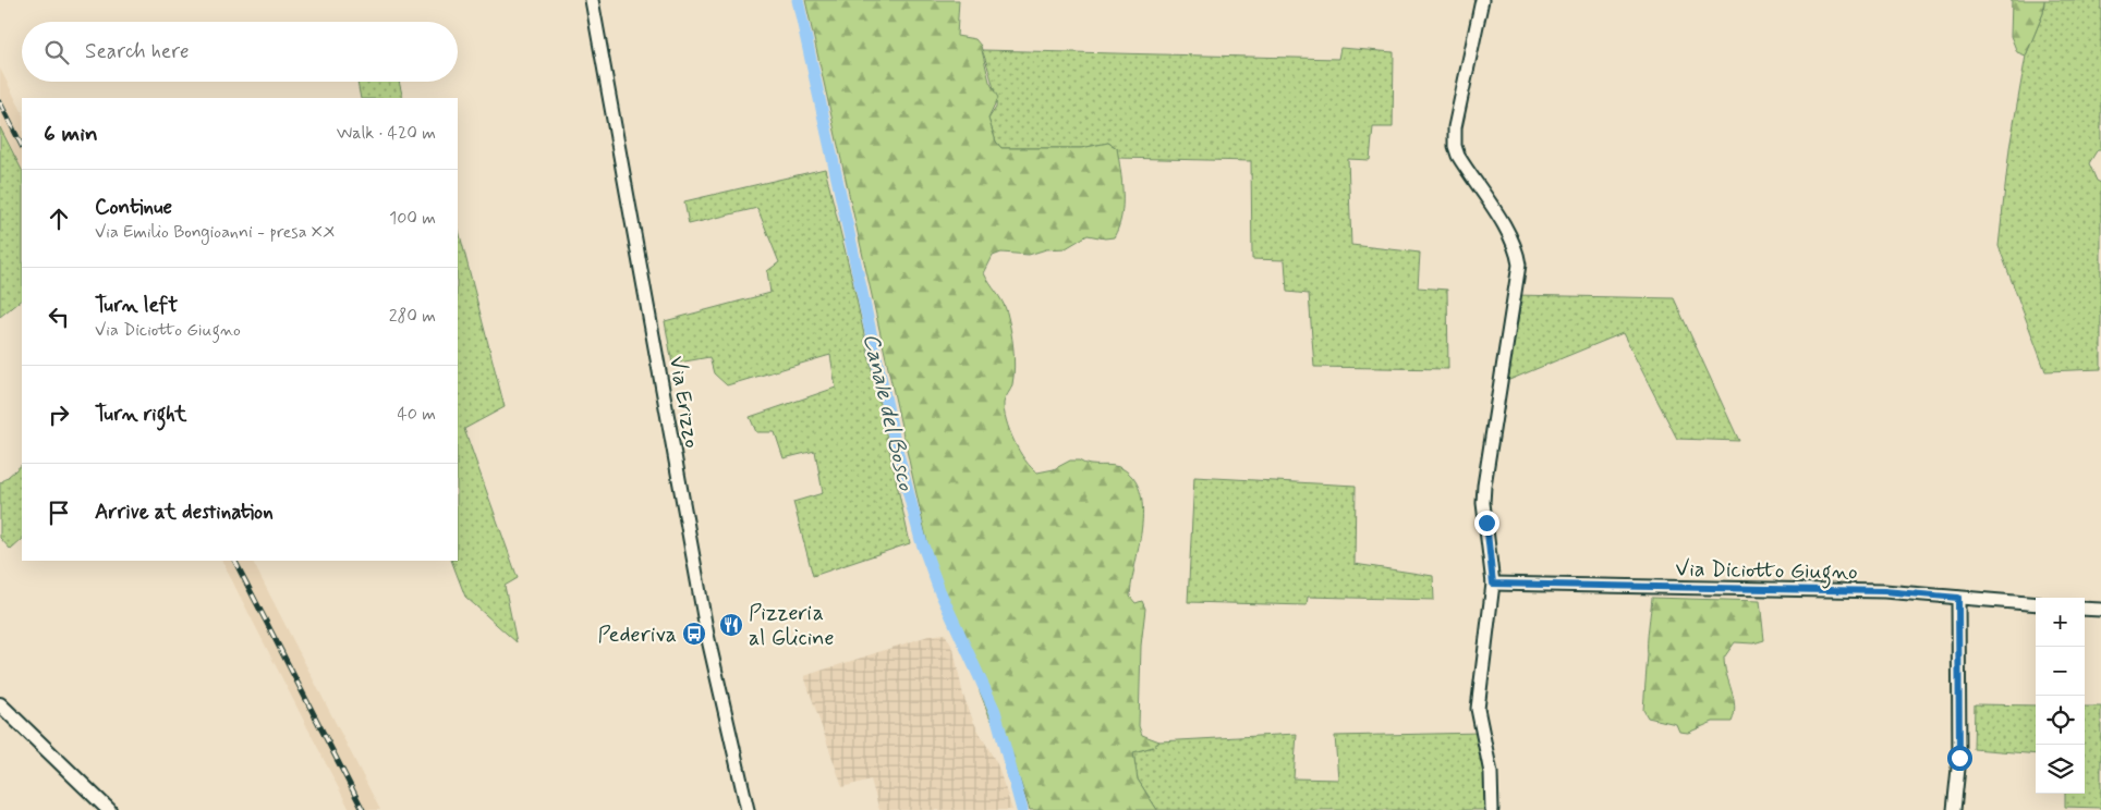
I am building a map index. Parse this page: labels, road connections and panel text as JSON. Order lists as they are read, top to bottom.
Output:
{
  "streets": {
    "main road": ["Via Erizzo", "Via Diciotto Giugno"]
  },
  "water": ["Canale del Bosco"],
  "places": {
    "restaurant": ["Pizzeria al Glicine"],
    "bus stop": ["Pederiva"]
  },
  "page": {
    "search": "Search here",
    "heading": ["6 min", "Walk · 420 m"],
    "list": [
      ["Continue", "Via Emilio Bongioanni - presa XX", "100 m"],
      ["Turn left", "Via Diciotto Giugno", "280 m"],
      ["Turn right", "40 m"],
      "Arrive at destination"
    ],
    "map_buttons": ["+", "−"]
  }
}
